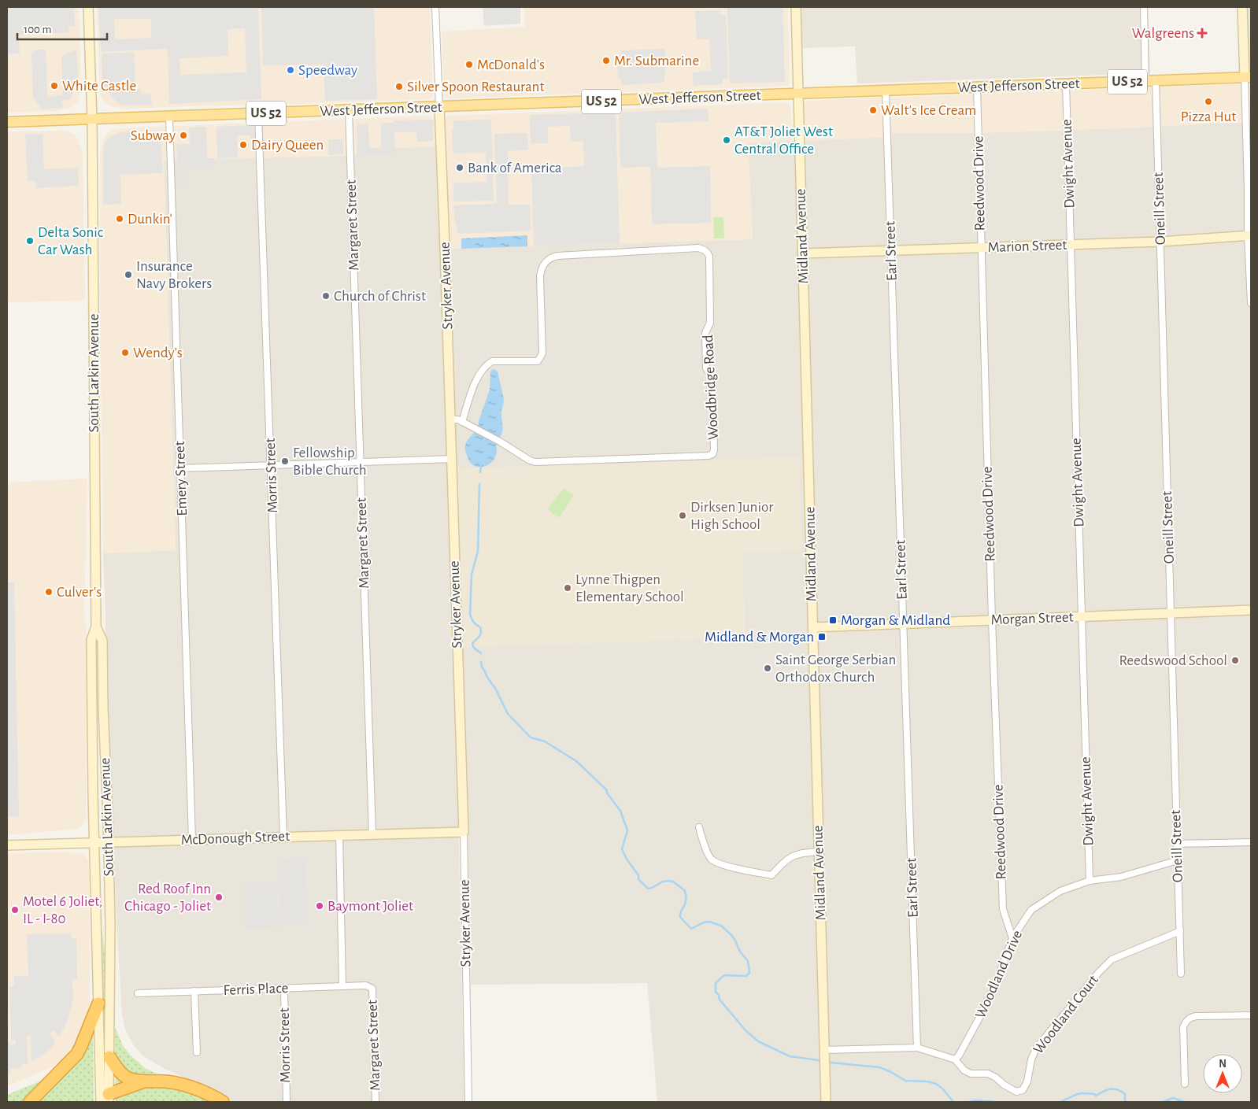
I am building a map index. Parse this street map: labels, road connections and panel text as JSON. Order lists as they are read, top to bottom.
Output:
{
  "streets": {
    "main road": ["US 52", "West Jefferson Street"],
    "street": [
      "Dwight Avenue",
      "Reedwood Drive",
      "Oneill Street",
      "Margaret Street",
      "Midland Avenue",
      "Marion Street",
      "Earl Street",
      "Stryker Avenue",
      "South Larkin Avenue",
      "Woodbridge Road",
      "Morris Street",
      "Emery Street",
      "Morgan Street",
      "McDonough Street",
      "Woodland Drive",
      "Ferris Place",
      "Woodland Court"
    ]
  },
  "crossings": [
    ["West Jefferson Street", "Dwight Avenue"],
    ["West Jefferson Street", "Reedwood Drive"],
    ["West Jefferson Street", "Oneill Street"],
    ["West Jefferson Street", "Margaret Street"],
    ["West Jefferson Street", "Midland Avenue"],
    ["West Jefferson Street", "Earl Street"],
    ["West Jefferson Street", "Stryker Avenue"],
    ["West Jefferson Street", "South Larkin Avenue"],
    ["West Jefferson Street", "Morris Street"],
    ["West Jefferson Street", "Emery Street"],
    ["Dwight Avenue", "Marion Street"],
    ["Dwight Avenue", "Morgan Street"],
    ["Dwight Avenue", "Woodland Drive"],
    ["Reedwood Drive", "Marion Street"],
    ["Reedwood Drive", "Morgan Street"],
    ["Reedwood Drive", "Woodland Drive"],
    ["Oneill Street", "Marion Street"],
    ["Oneill Street", "Morgan Street"],
    ["Oneill Street", "Woodland Drive"],
    ["Oneill Street", "Woodland Court"],
    ["Margaret Street", "McDonough Street"],
    ["Margaret Street", "Ferris Place"],
    ["Midland Avenue", "Marion Street"],
    ["Midland Avenue", "Morgan Street"],
    ["Marion Street", "Earl Street"],
    ["Earl Street", "Morgan Street"],
    ["Stryker Avenue", "Woodbridge Road"],
    ["Stryker Avenue", "McDonough Street"],
    ["South Larkin Avenue", "McDonough Street"],
    ["Morris Street", "McDonough Street"],
    ["Morris Street", "Ferris Place"],
    ["Emery Street", "McDonough Street"],
    ["Woodland Drive", "Woodland Court"]
  ],
  "places": {
    "health": ["Walgreens"],
    "other": [
      "Mr. Submarine",
      "McDonald's",
      "Speedway",
      "White Castle",
      "Silver Spoon Restaurant",
      "Pizza Hut",
      "Walt's Ice Cream",
      "Subway",
      "AT&T Joliet West Central Office",
      "Dairy Queen",
      "Bank of America",
      "Dunkin'",
      "Delta Sonic Car Wash",
      "Insurance Navy Brokers",
      "Church of Christ",
      "Wendy's",
      "Fellowship Bible Church",
      "Dirksen Junior High School",
      "Lynne Thigpen Elementary School",
      "Culver's",
      "Reedswood School",
      "Saint George Serbian Orthodox Church",
      "Red Roof Inn Chicago - Joliet",
      "Baymont Joliet",
      "Motel 6 Joliet, IL - I-80"
    ],
    "transit": ["Morgan & Midland", "Midland & Morgan"]
  },
  "scale_bar": "100 m",
  "north": "top"
}
